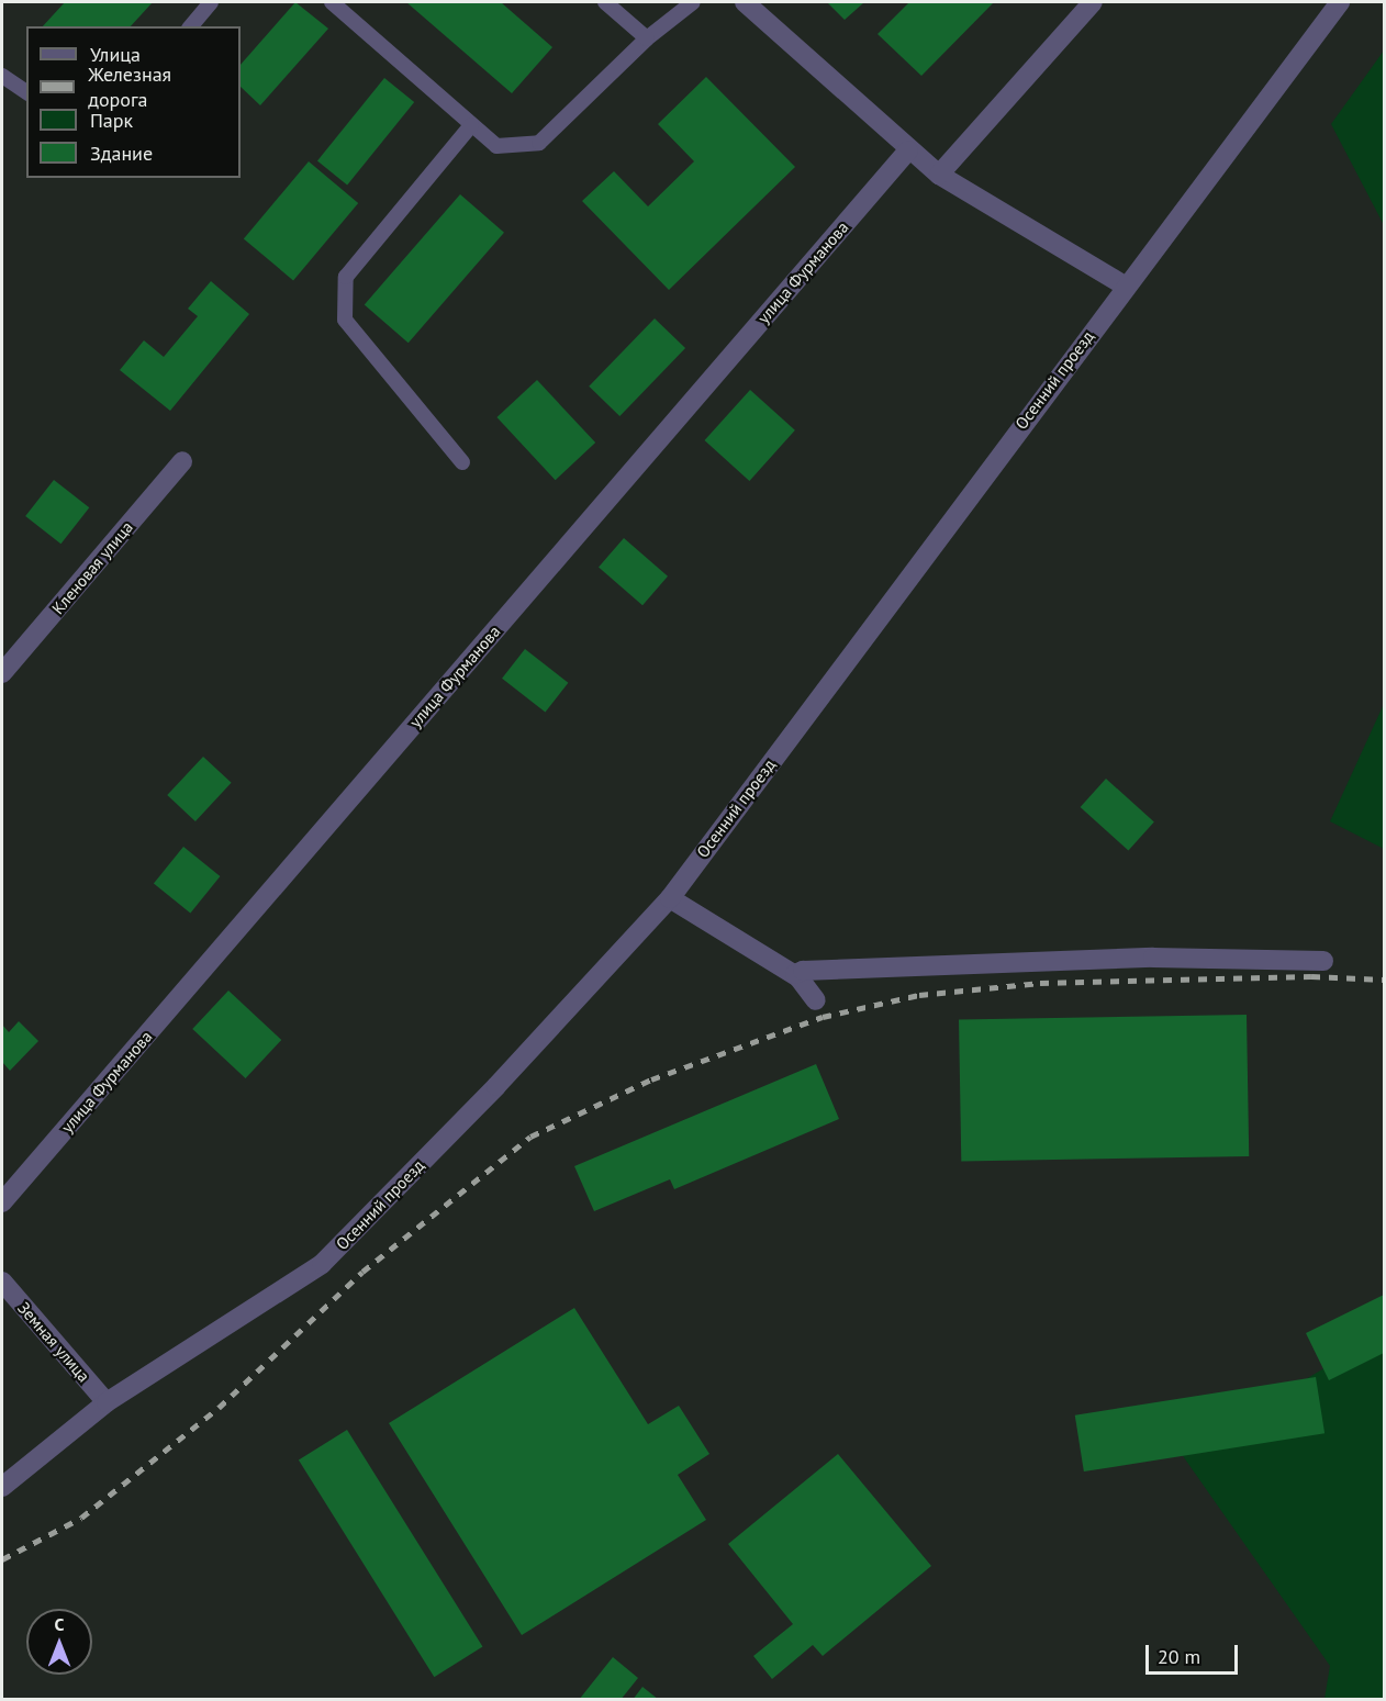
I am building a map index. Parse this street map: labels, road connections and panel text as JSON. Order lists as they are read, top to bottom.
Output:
{
  "streets": {
    "street": [
      "улица Фурманова",
      "Осенний проезд",
      "Кленовая улица",
      "Земная улица"
    ]
  },
  "crossings": [
    ["Осенний проезд", "Земная улица"]
  ],
  "legend": [
    "Улица",
    "Железная дорога",
    "Парк",
    "Здание"
  ],
  "scale_bar": "20 m",
  "north": "top"
}
